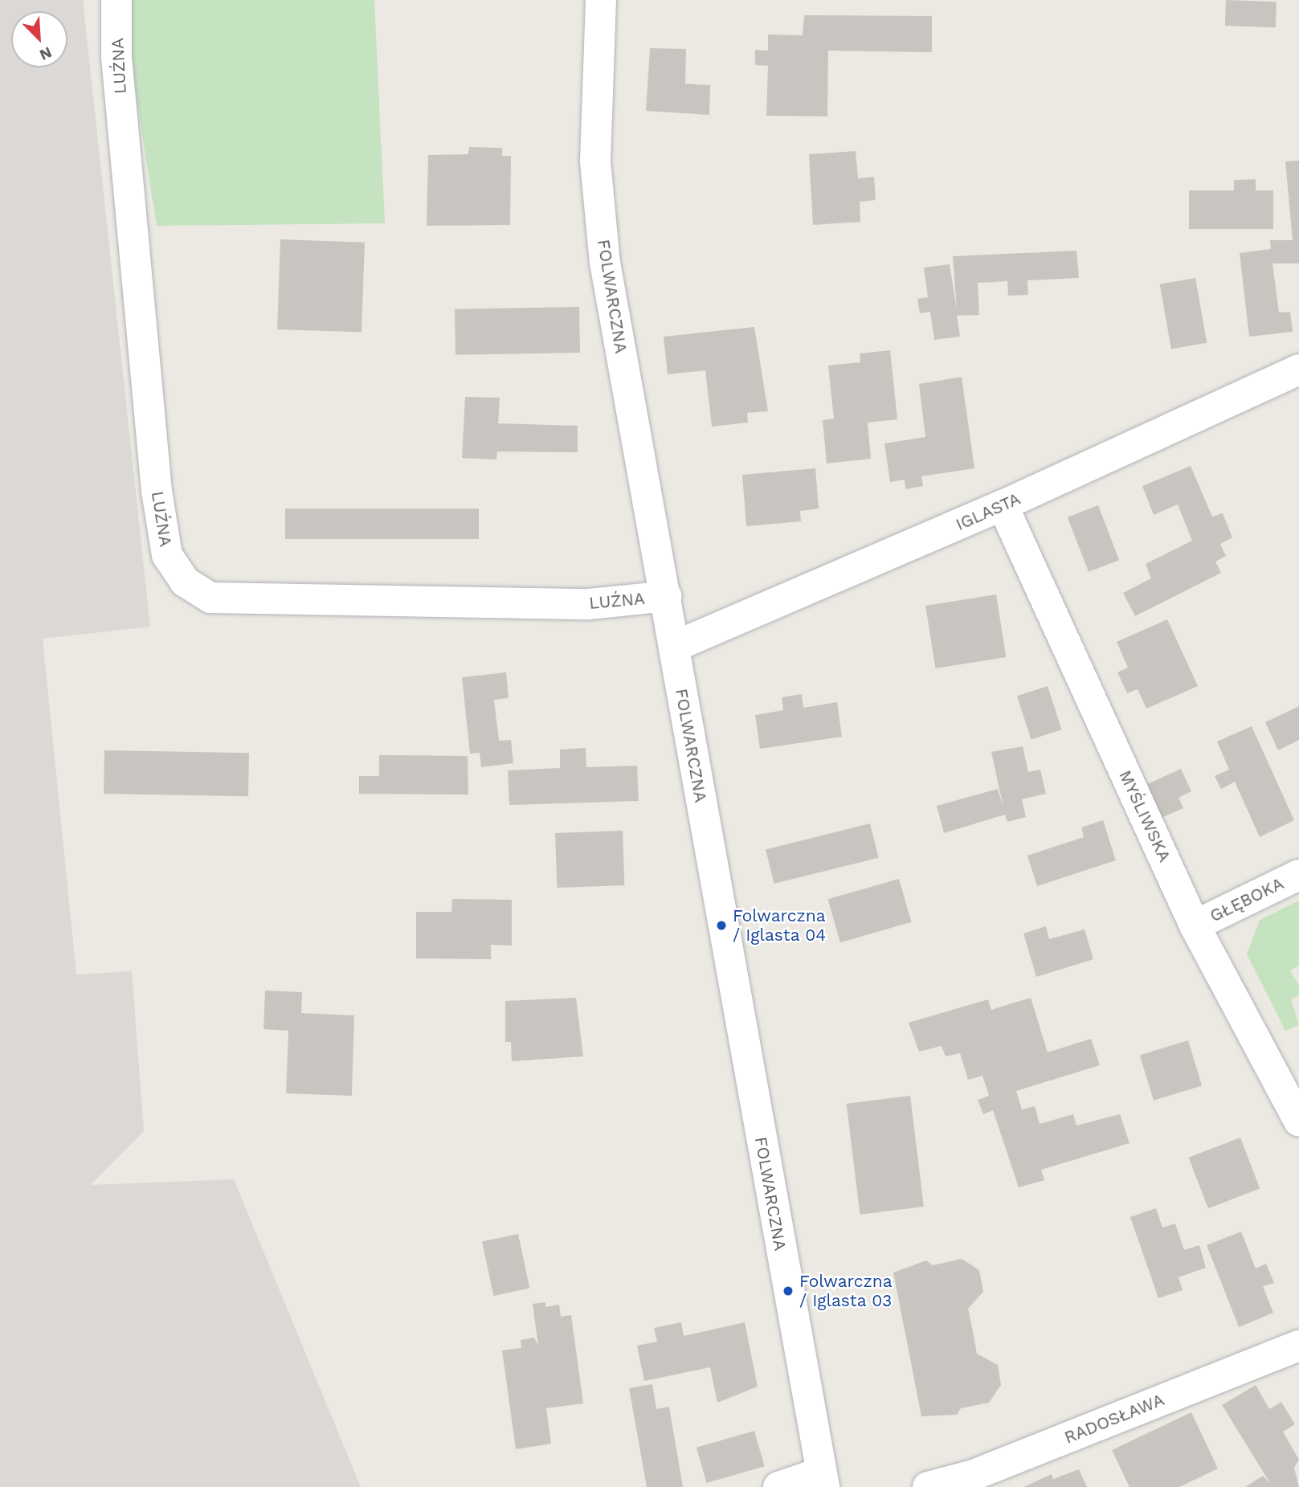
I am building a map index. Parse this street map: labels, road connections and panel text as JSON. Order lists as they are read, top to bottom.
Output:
{
  "streets": {
    "street": [
      "LUŹNA",
      "FOLWARCZNA",
      "IGLASTA",
      "MYŚLIWSKA",
      "GŁĘBOKA",
      "RADOSŁAWA"
    ]
  },
  "crossings": [
    ["LUŹNA", "FOLWARCZNA"],
    ["FOLWARCZNA", "IGLASTA"],
    ["IGLASTA", "MYŚLIWSKA"],
    ["MYŚLIWSKA", "GŁĘBOKA"]
  ],
  "places": ["Folwarczna / Iglasta 04", "Folwarczna / Iglasta 03"],
  "north": "bottom right"
}
